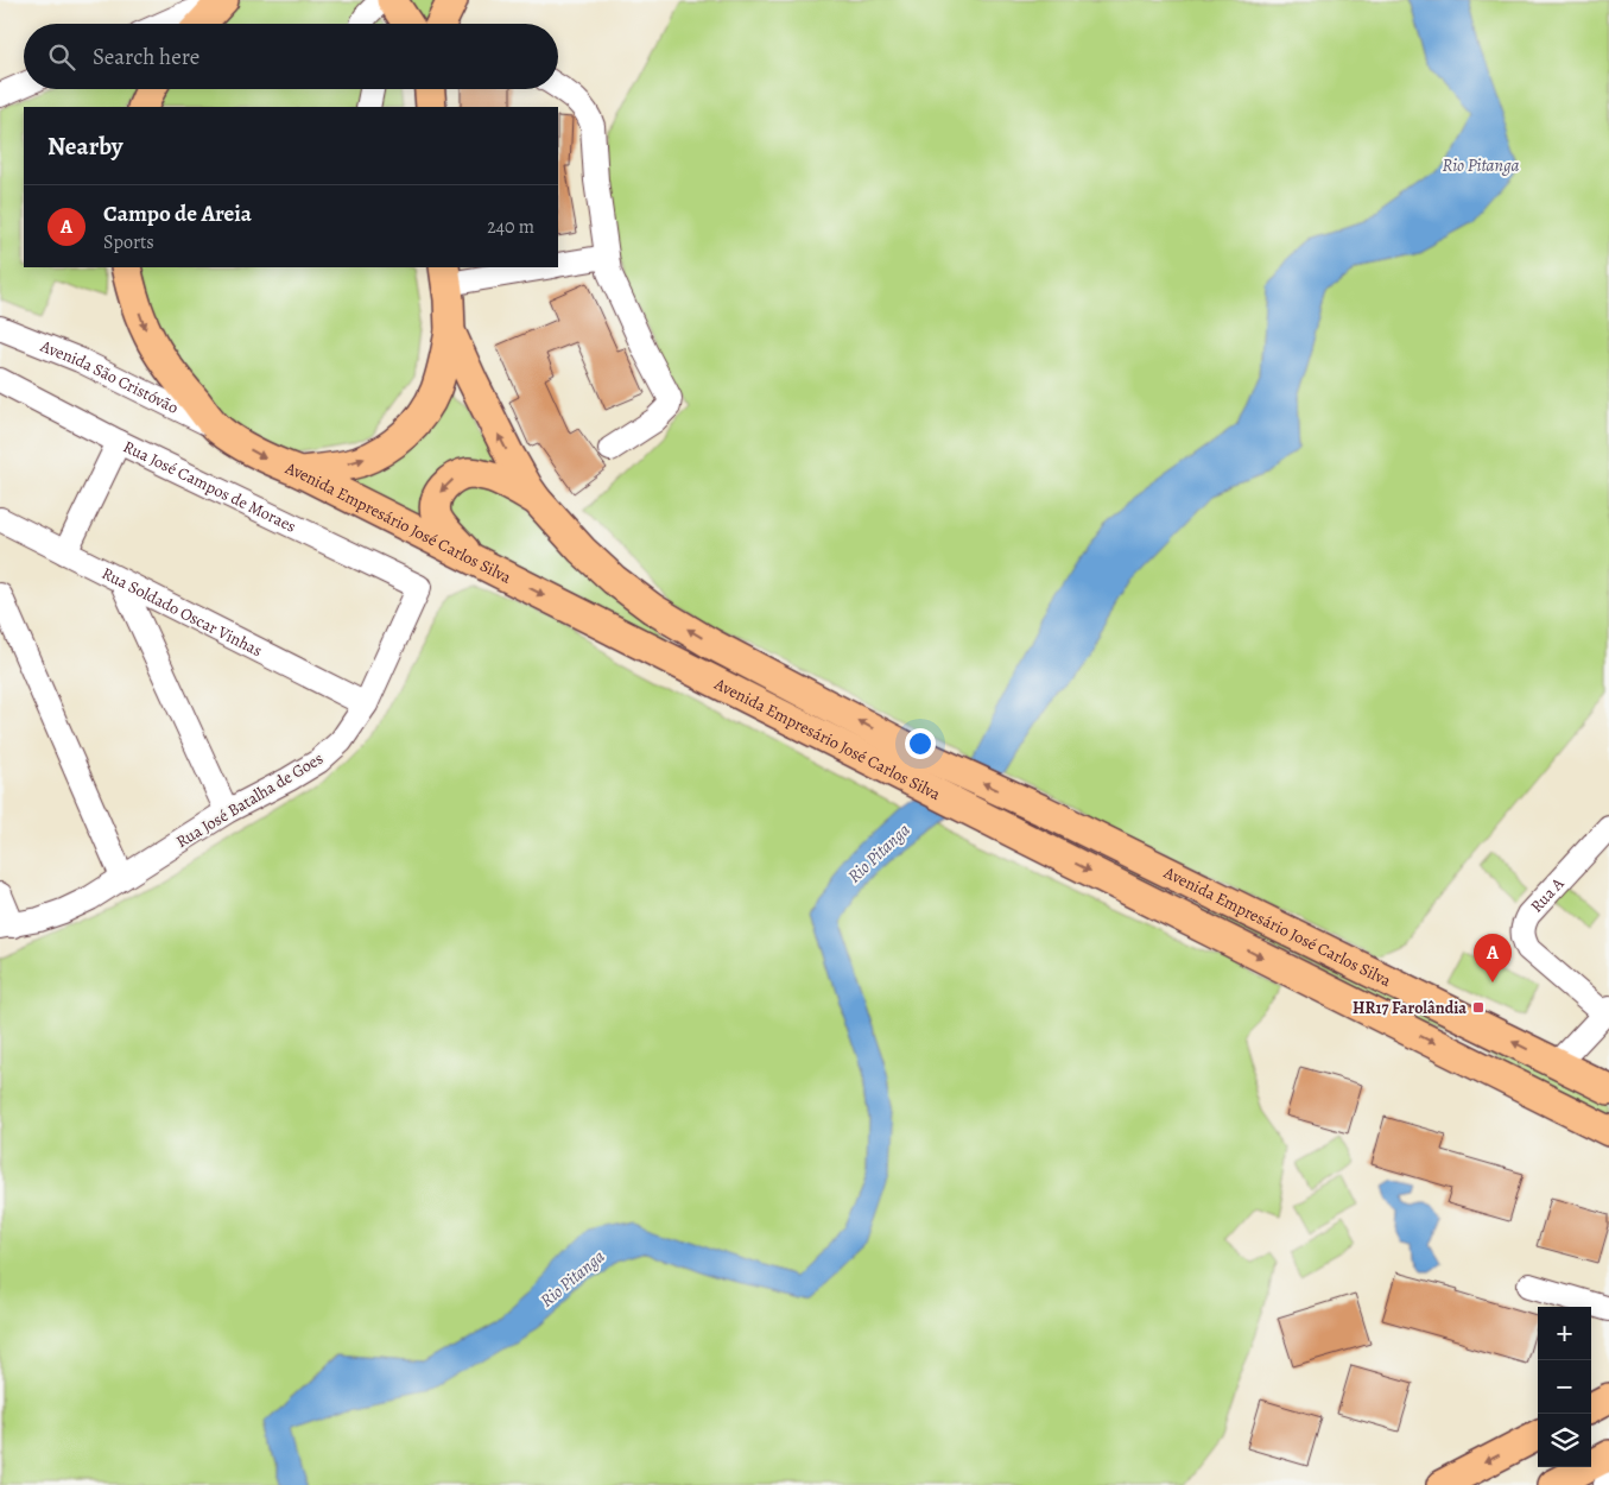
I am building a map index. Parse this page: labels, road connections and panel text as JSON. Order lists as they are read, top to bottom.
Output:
{
  "streets": {
    "main road": ["Avenida Empresário José Carlos Silva"],
    "street": [
      "Avenida São Cristóvão",
      "Rua José Campos de Moraes",
      "Rua Soldado Oscar Vinhas",
      "Rua José Batalha de Goes",
      "Rua A"
    ]
  },
  "crossings": [
    ["Avenida São Cristóvão", "Avenida Empresário José Carlos Silva"],
    ["Rua José Campos de Moraes", "Rua José Batalha de Goes"],
    ["Rua Soldado Oscar Vinhas", "Rua José Batalha de Goes"]
  ],
  "water": ["Rio Pitanga"],
  "places": {
    "transit": ["HR17 Farolândia"]
  },
  "page": {
    "search": "Search here",
    "heading": "Nearby",
    "list": [
      {
        "mark": "A",
        "name": "Campo de Areia",
        "note": "Sports",
        "value": "240 m"
      }
    ],
    "pins": "A",
    "map_buttons": ["+", "−"]
  }
}
